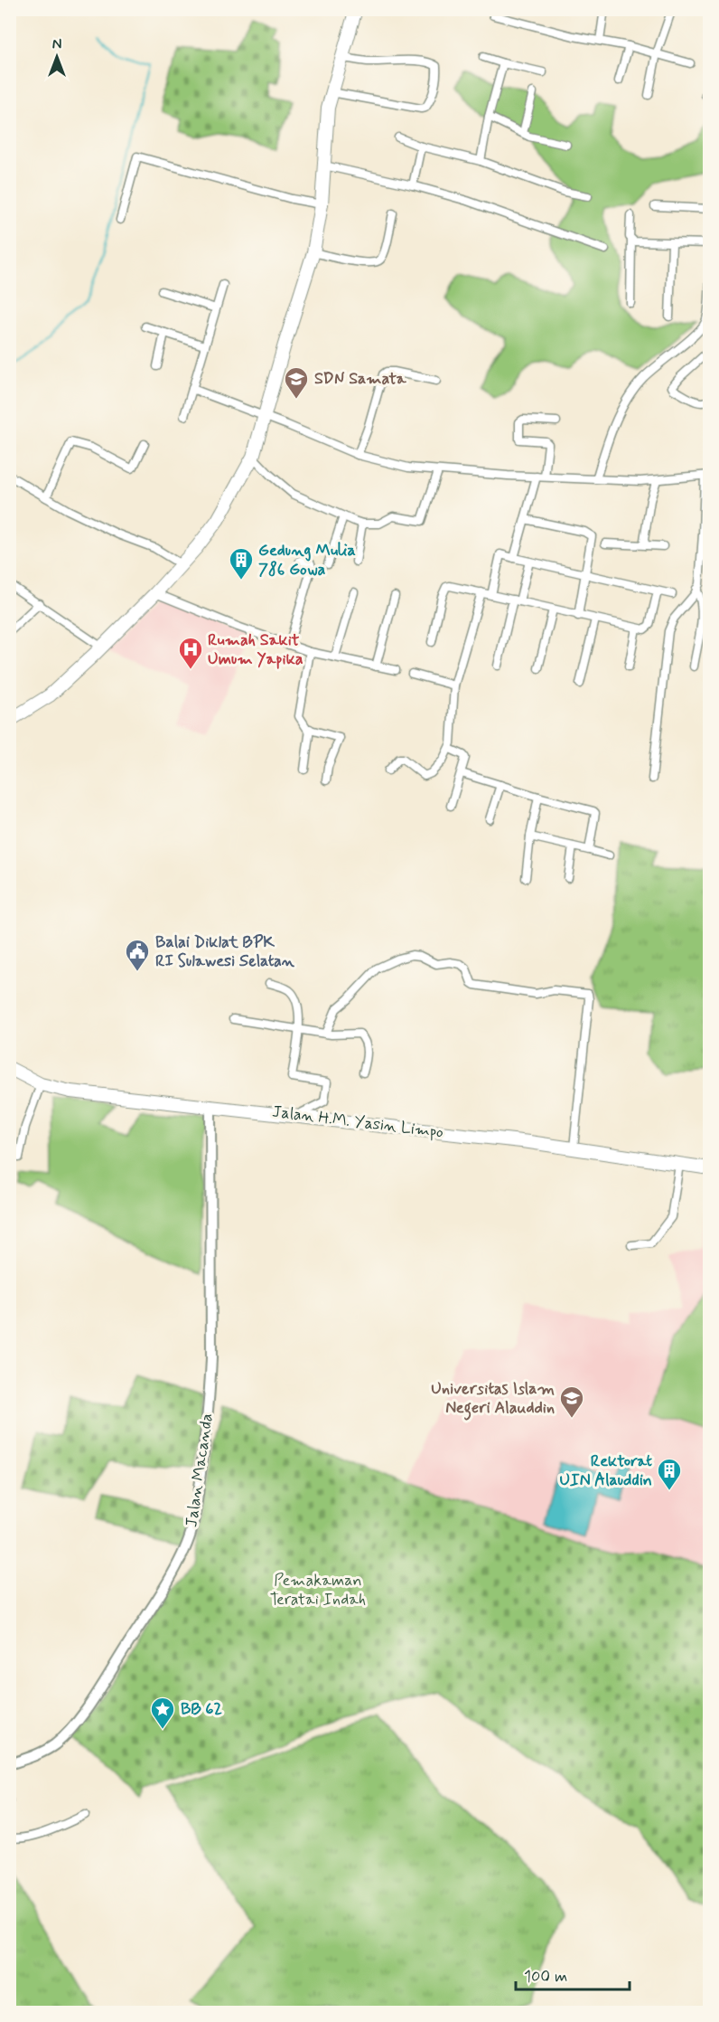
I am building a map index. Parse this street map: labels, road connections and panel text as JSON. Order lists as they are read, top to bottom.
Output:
{
  "streets": {
    "main road": ["Jalan H.M. Yasin Limpo"],
    "street": ["Jalan Macanda"]
  },
  "crossings": [
    ["Jalan H.M. Yasin Limpo", "Jalan Macanda"]
  ],
  "parks": ["Pemakaman Teratai Indah"],
  "places": {
    "school or university": ["SDN Samata", "Universitas Islam Negeri Alauddin"],
    "building": ["Gedung Mulia 786 Gowa", "Rektorat UIN Alauddin"],
    "hospital": ["Rumah Sakit Umum Yapika"],
    "public building": ["Balai Diklat BPK RI Sulawesi Selatan"],
    "place": ["BB 62"]
  },
  "scale_bar": "100 m",
  "north": "top"
}
